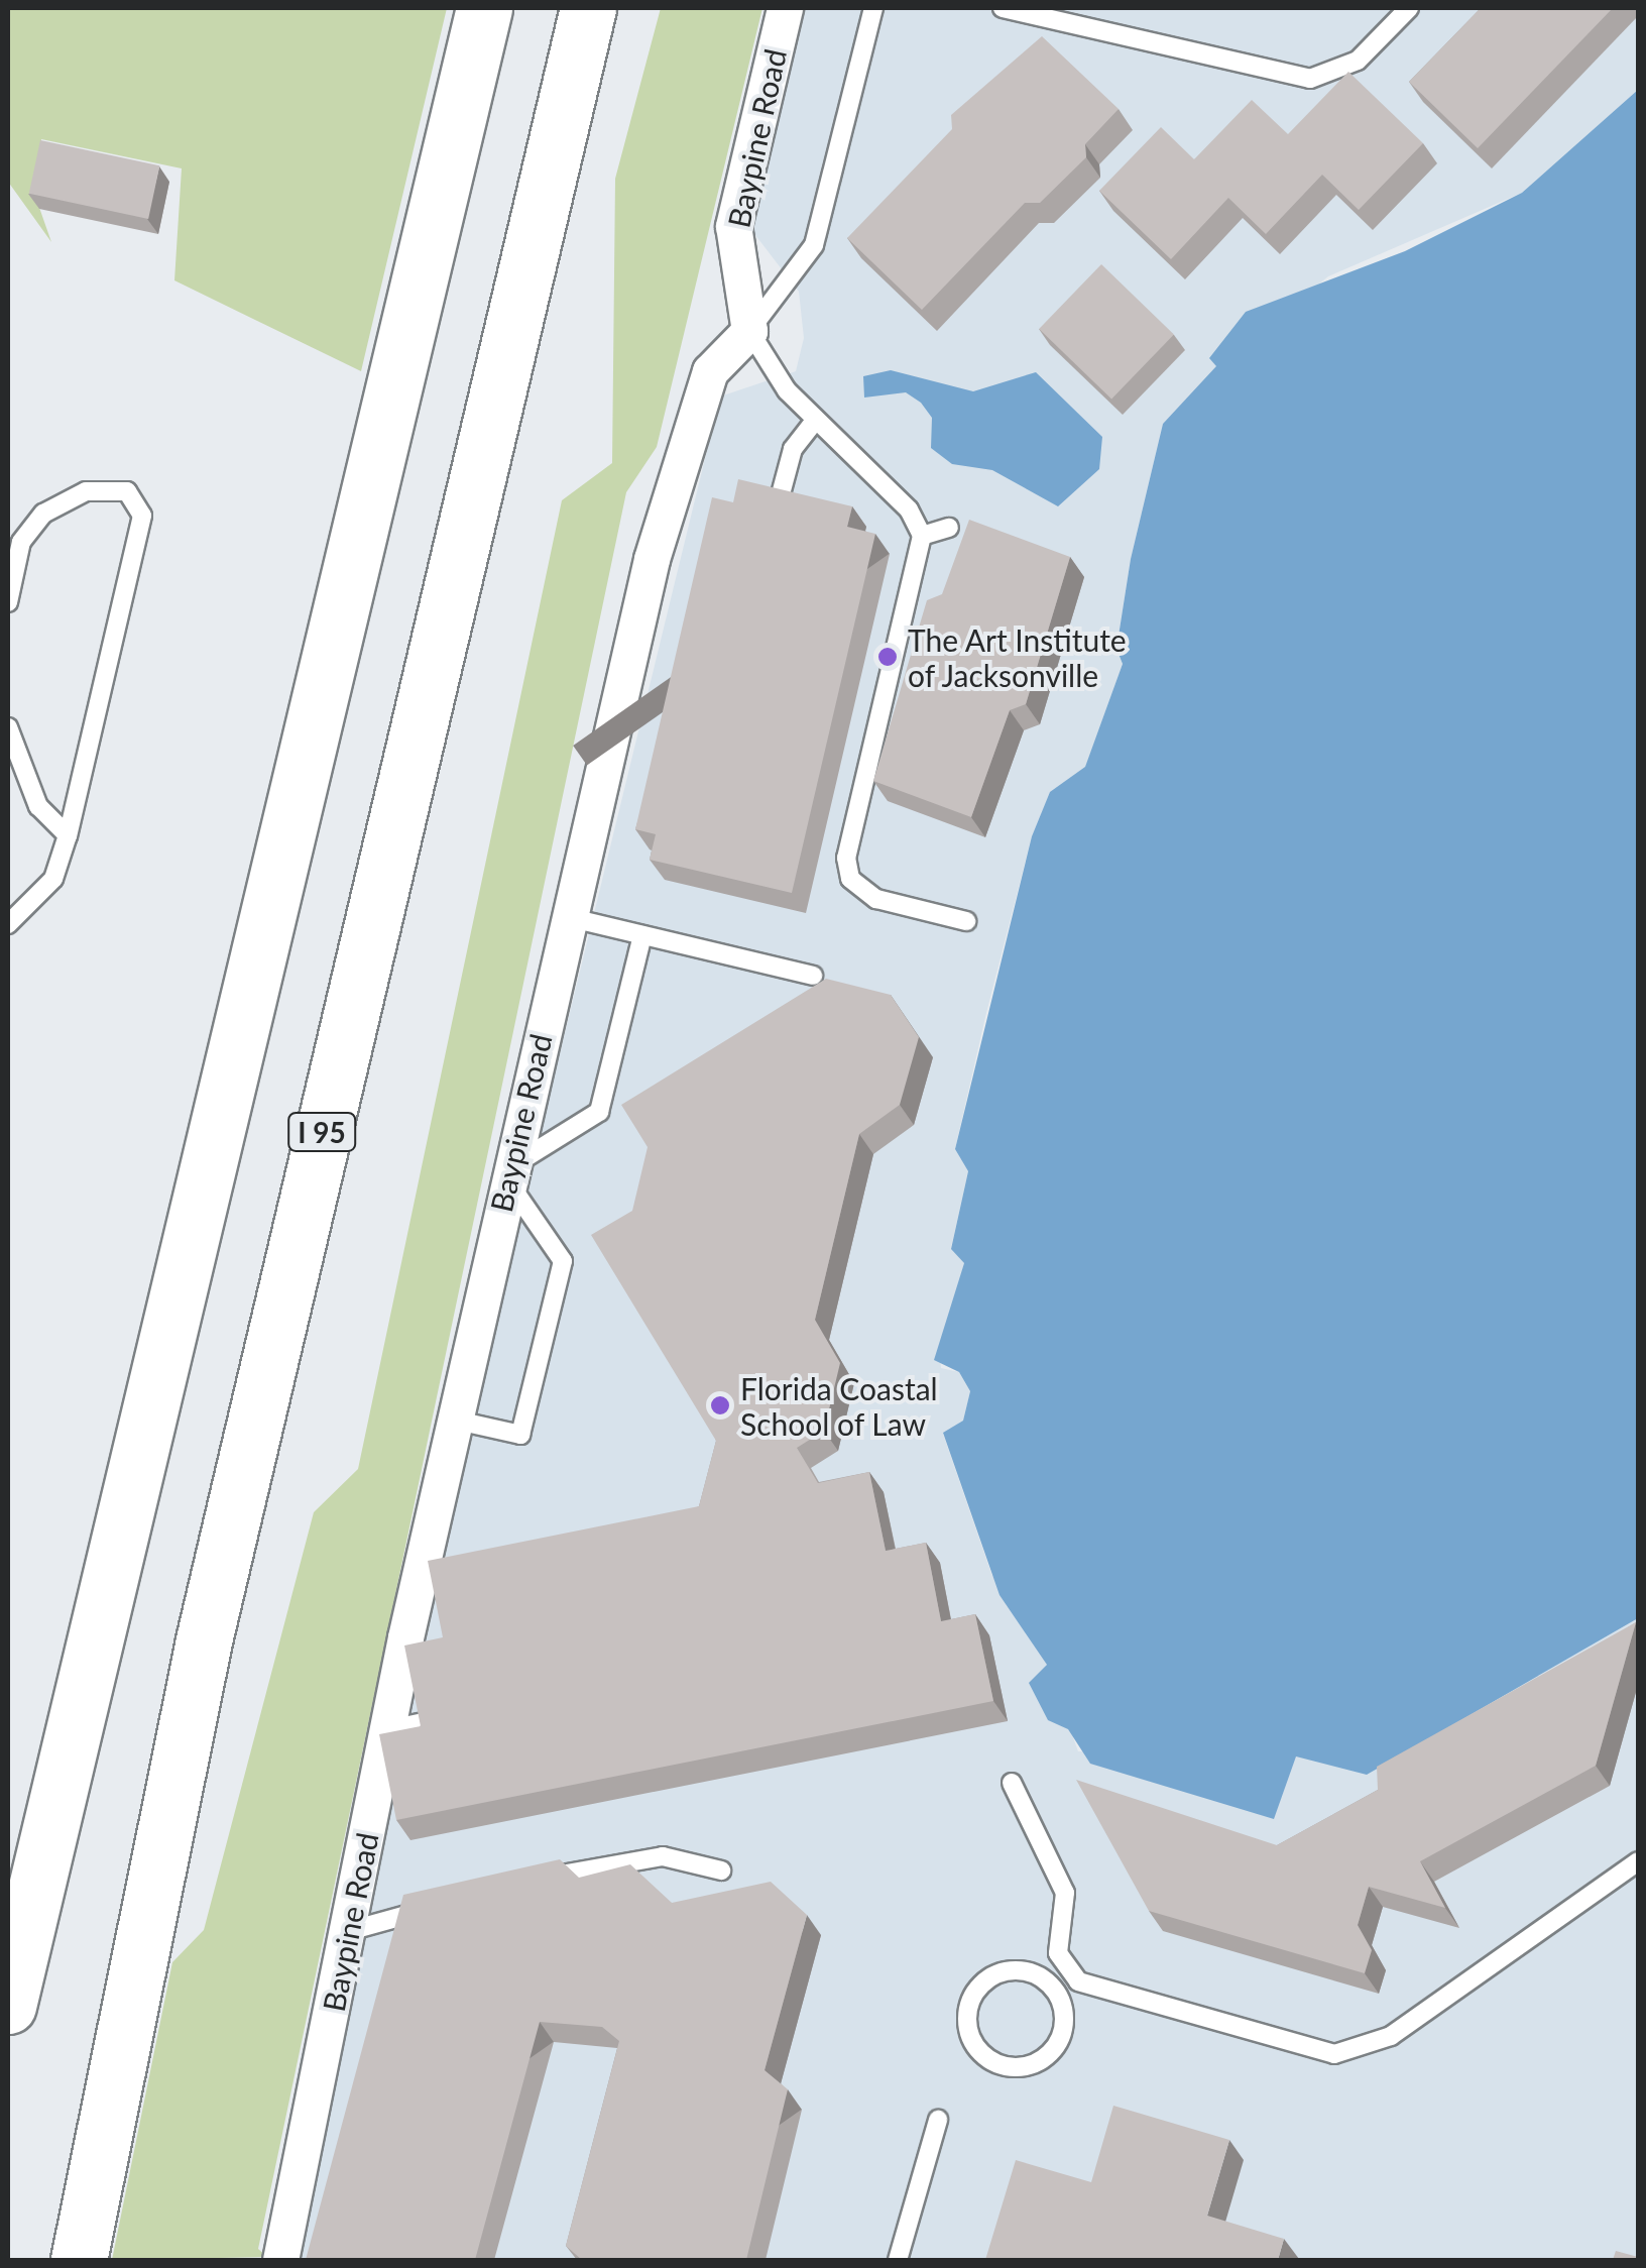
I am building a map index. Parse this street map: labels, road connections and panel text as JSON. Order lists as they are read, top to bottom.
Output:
{
  "streets": {
    "highway": ["I 95"],
    "street": ["Baypine Road"]
  },
  "places": ["The Art Institute of Jacksonville", "Florida Coastal School of Law"]
}
